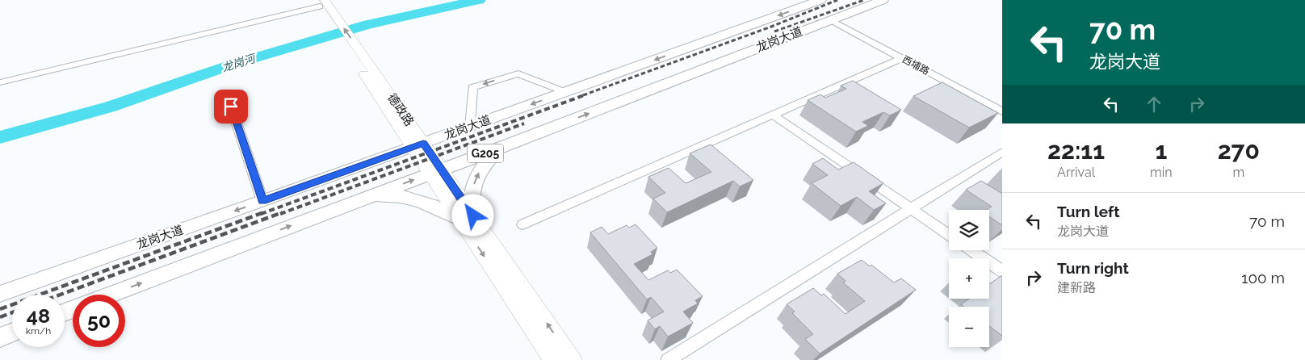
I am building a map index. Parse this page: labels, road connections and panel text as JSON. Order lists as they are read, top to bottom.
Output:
{
  "streets": {
    "highway": ["龙岗大道", "G205"],
    "main road": ["德政路"],
    "street": ["西埔路"]
  },
  "crossings": [
    ["龙岗大道", "西埔路"],
    ["龙岗大道", "德政路"]
  ],
  "water": ["龙岗河"],
  "page": {
    "turn": ["70 m", "龙岗大道"],
    "eta": [
      "22:11",
      "Arrival",
      "1",
      "min",
      "270",
      "m"
    ],
    "list": [
      {
        "name": "Turn left",
        "note": "龙岗大道",
        "value": "70 m"
      },
      {
        "name": "Turn right",
        "note": "建新路",
        "value": "100 m"
      }
    ],
    "map_buttons": ["+", "−"],
    "speed": "48 km/h",
    "limit": "50"
  }
}
